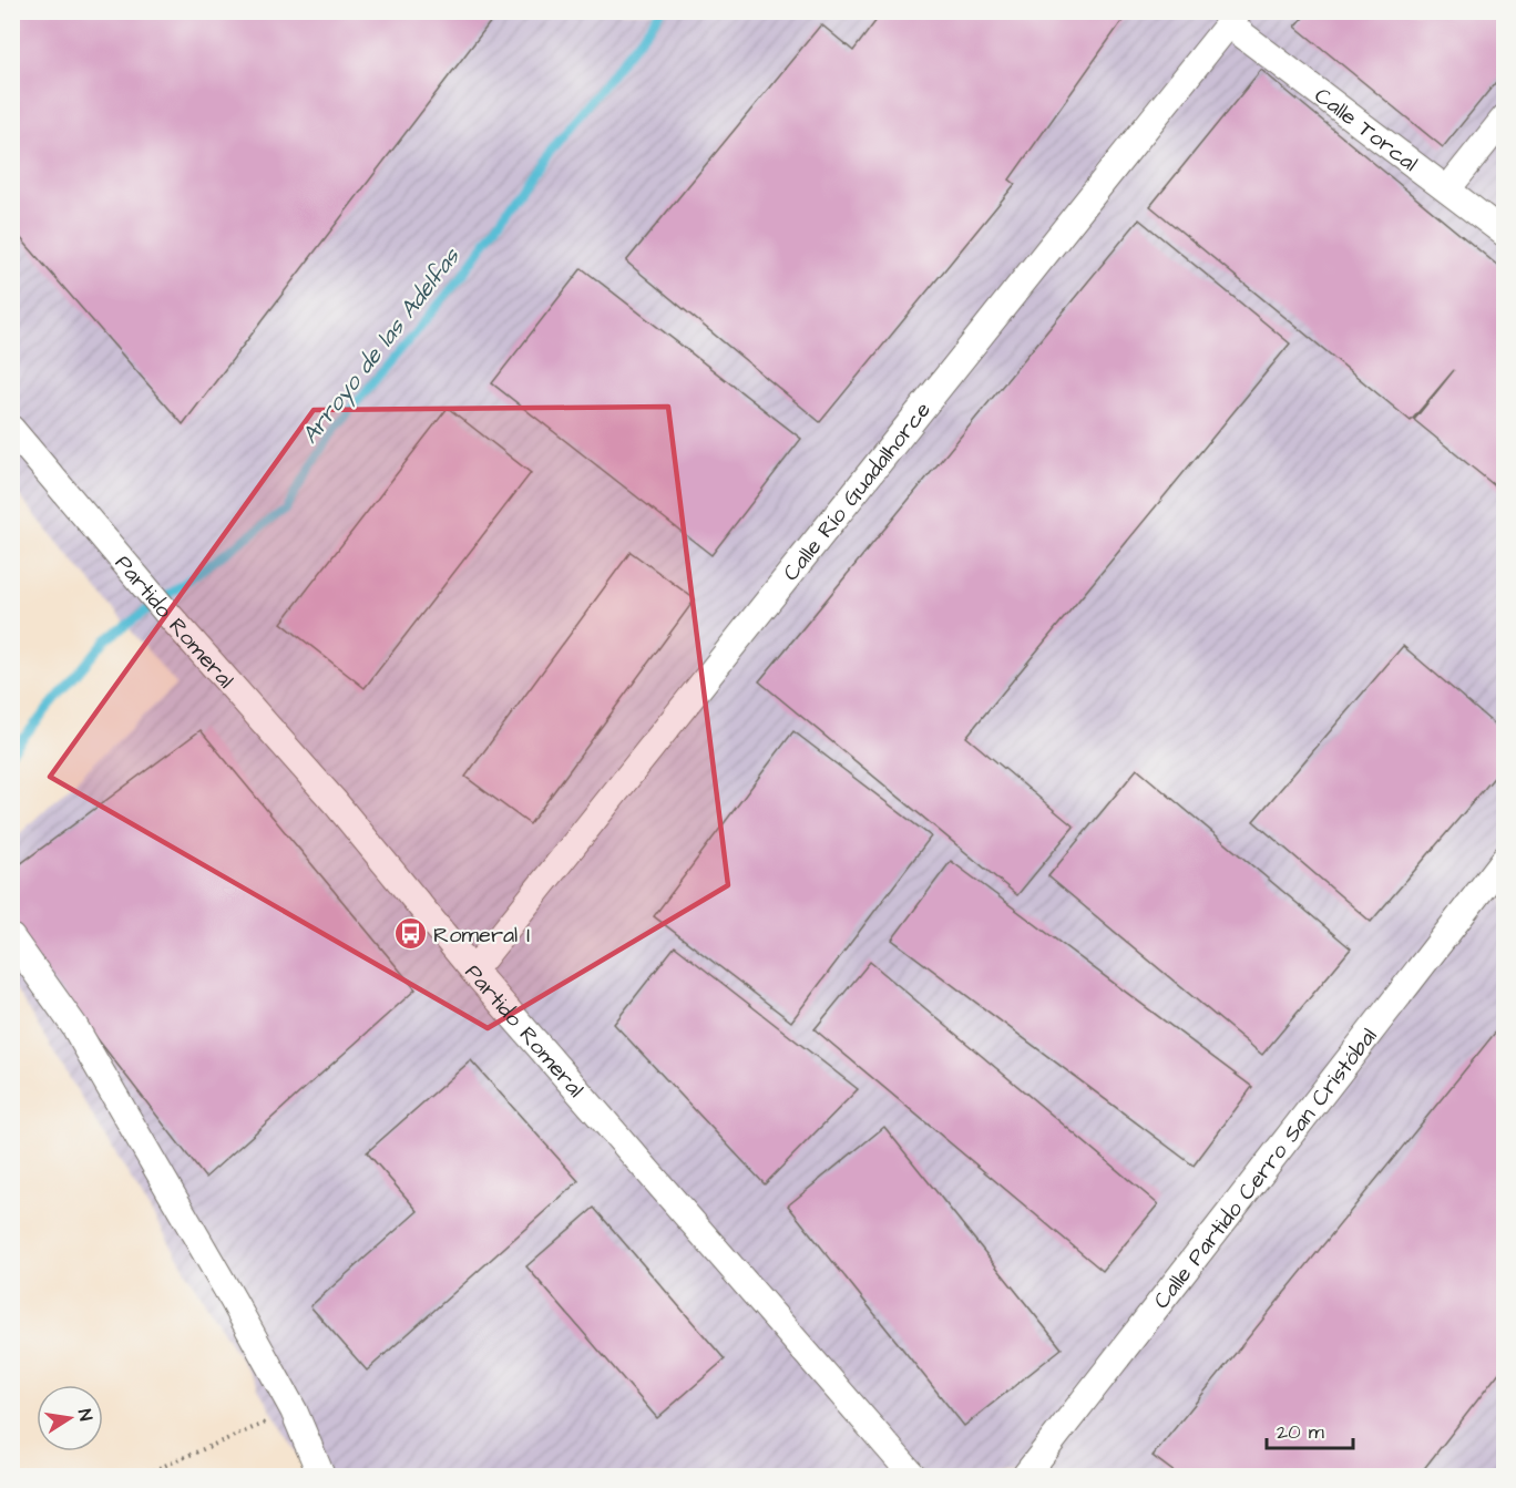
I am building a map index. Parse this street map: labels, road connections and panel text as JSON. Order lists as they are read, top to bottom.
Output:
{
  "streets": {
    "street": [
      "Calle Torcal",
      "Calle Río Guadalhorce",
      "Partido Romeral",
      "Calle Partido Cerro San Cristóbal"
    ]
  },
  "crossings": [
    ["Calle Torcal", "Calle Río Guadalhorce"],
    ["Calle Río Guadalhorce", "Partido Romeral"]
  ],
  "water": ["Arroyo de las Adelfas"],
  "places": {
    "bus stop": ["Romeral I"]
  },
  "scale_bar": "20 m",
  "north": "right"
}
